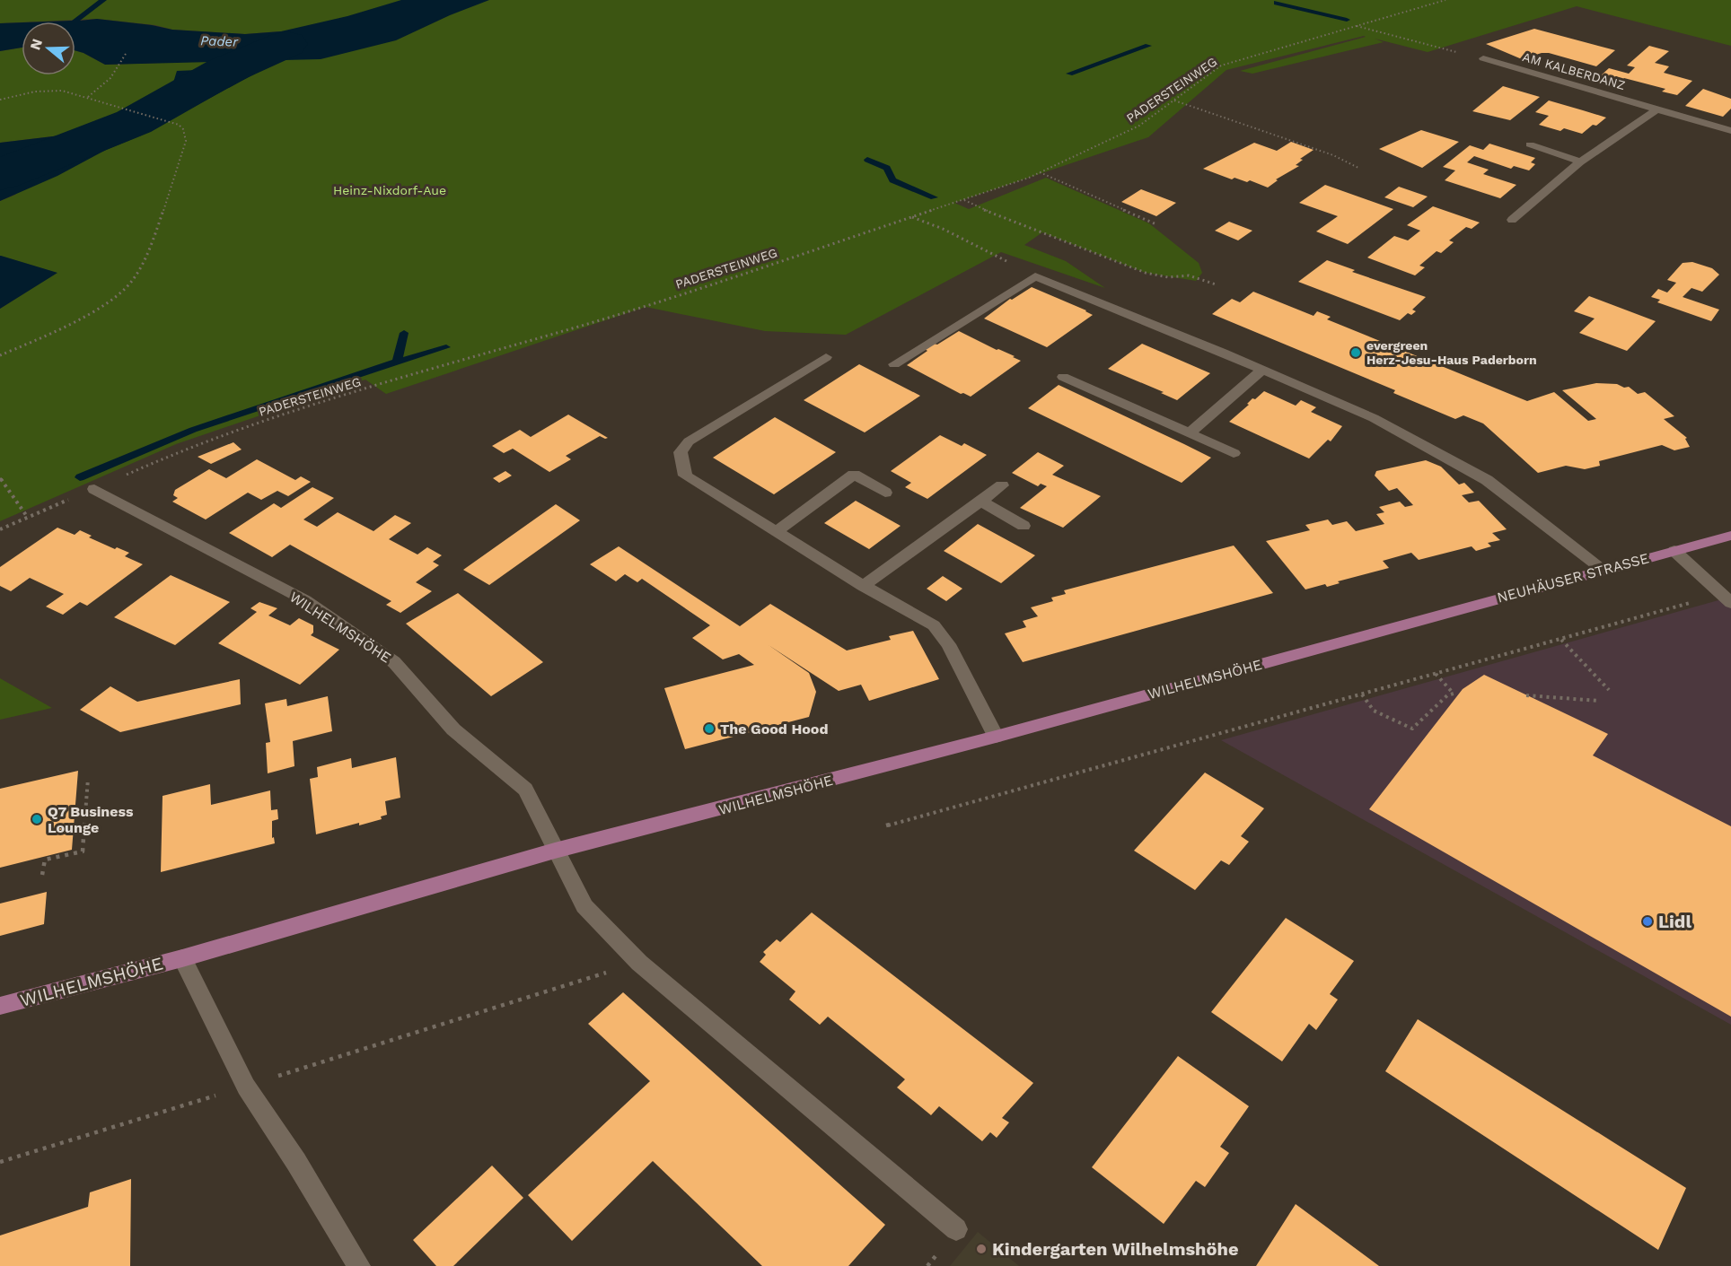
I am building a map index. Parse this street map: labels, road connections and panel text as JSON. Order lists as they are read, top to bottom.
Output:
{
  "streets": {
    "main road": ["NEUHÄUSER STRASSE", "WILHELMSHÖHE"],
    "street": ["AM KALBERDANZ"],
    "path": ["PADERSTEINWEG"]
  },
  "crossings": [
    ["PADERSTEINWEG", "WILHELMSHÖHE"],
    ["NEUHÄUSER STRASSE", "WILHELMSHÖHE"]
  ],
  "water": ["Pader"],
  "parks": ["Heinz-Nixdorf-Aue"],
  "places": [
    "evergreen Herz-Jesu-Haus Paderborn",
    "The Good Hood",
    "Q7 Business Lounge",
    "Lidl",
    "Kindergarten Wilhelmshöhe"
  ],
  "north": "left"
}
